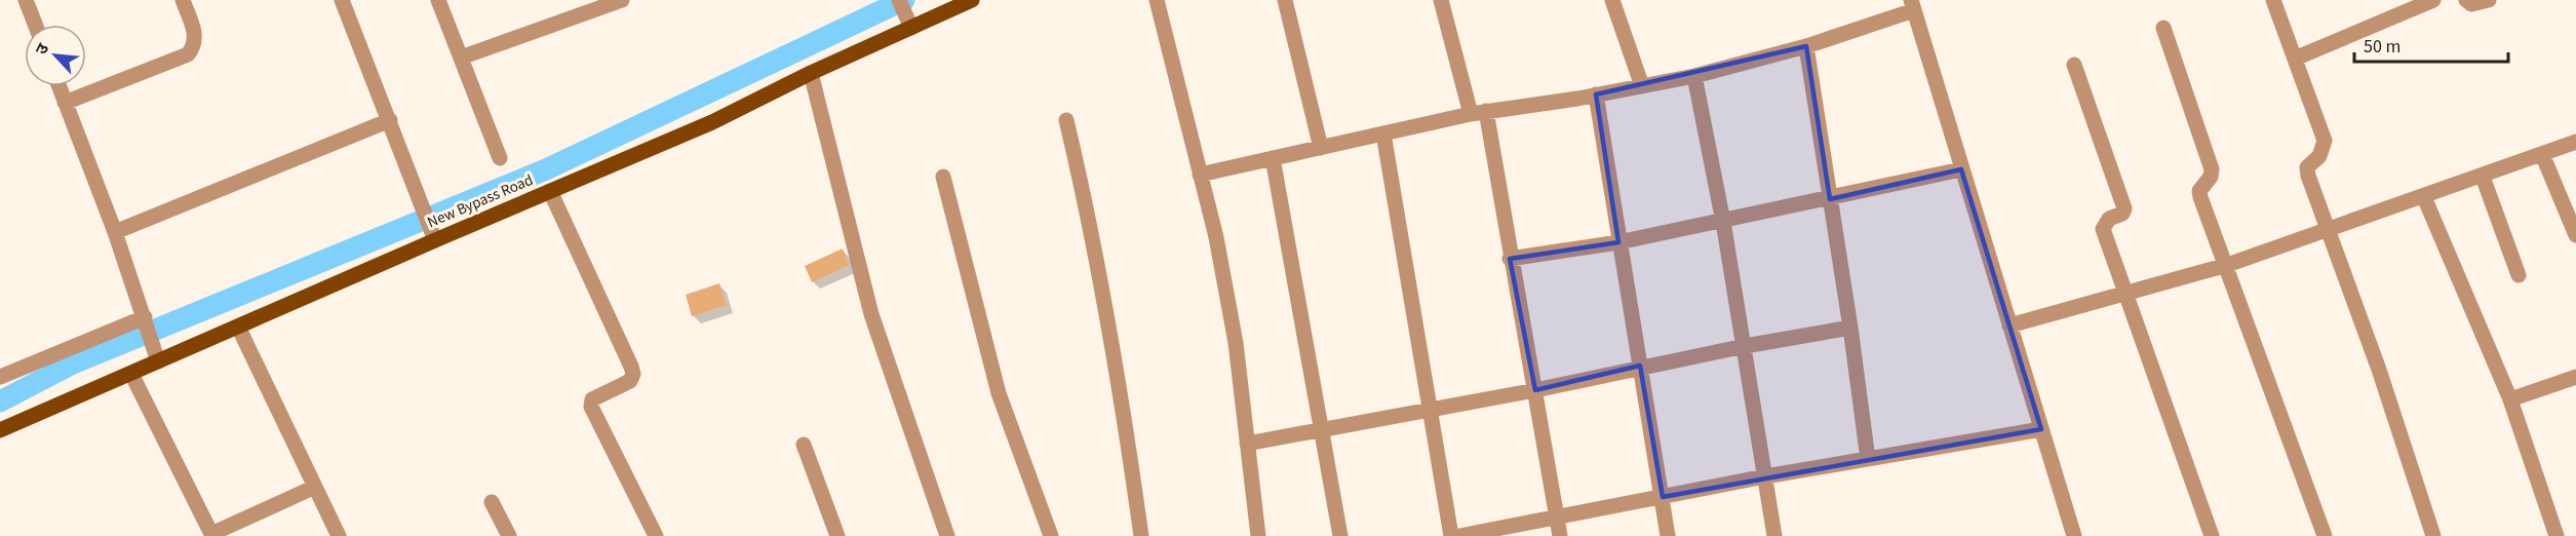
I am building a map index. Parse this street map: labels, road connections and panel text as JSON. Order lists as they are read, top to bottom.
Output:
{
  "streets": {
    "main road": ["New Bypass Road"]
  },
  "scale_bar": "50 m",
  "north": "top left"
}
